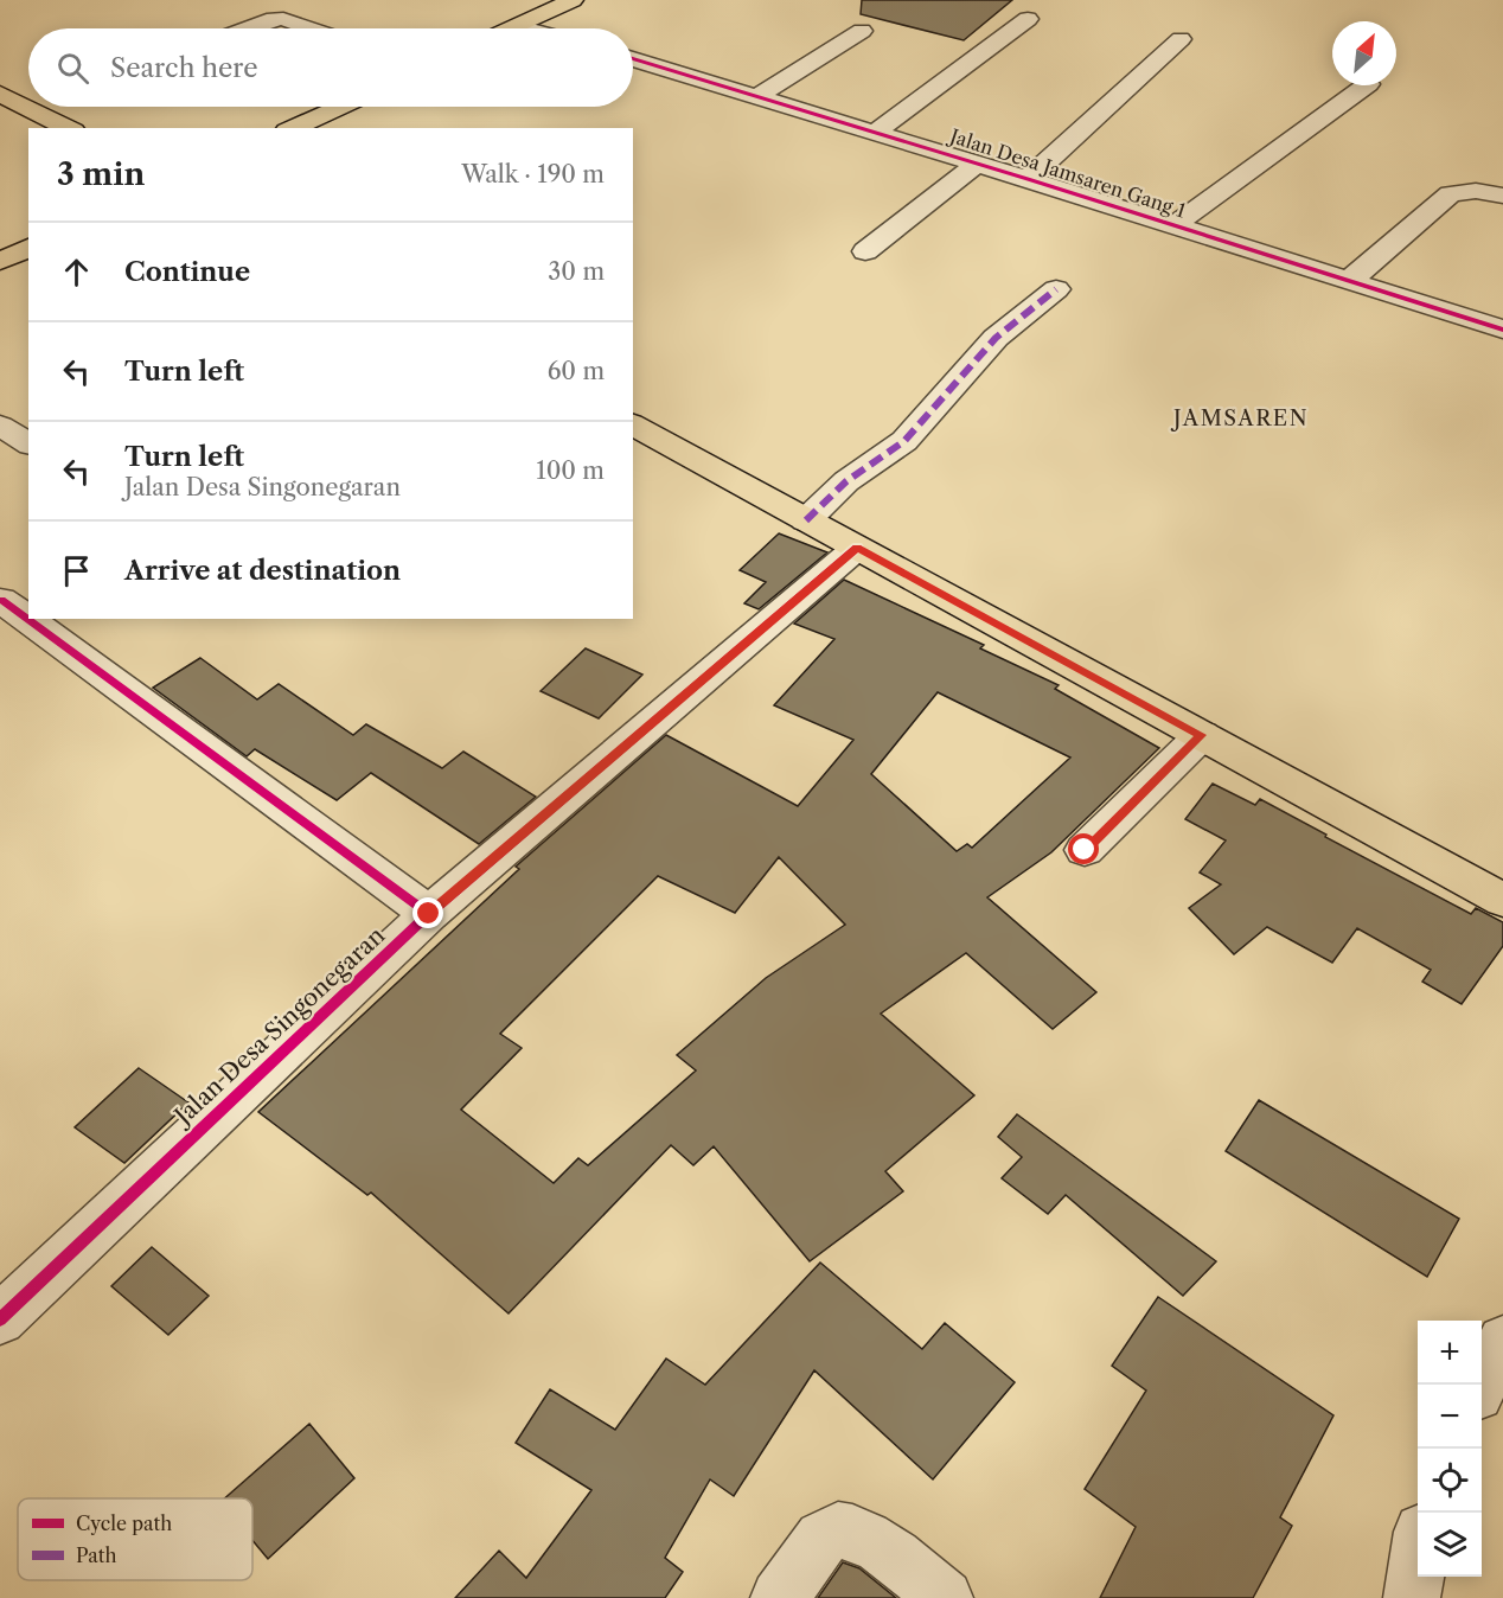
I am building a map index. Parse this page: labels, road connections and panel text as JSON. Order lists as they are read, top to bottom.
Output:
{
  "streets": {
    "street": ["Jalan Desa Jamsaren Gang 1", "Jalan Desa Singonegaran"]
  },
  "districts": ["JAMSAREN"],
  "legend": ["Cycle path", "Path"],
  "north": "top right",
  "page": {
    "search": "Search here",
    "heading": ["3 min", "Walk · 190 m"],
    "list": [
      ["Continue", "30 m"],
      ["Turn left", "60 m"],
      ["Turn left", "Jalan Desa Singonegaran", "100 m"],
      "Arrive at destination"
    ],
    "map_buttons": ["+", "−"]
  }
}
